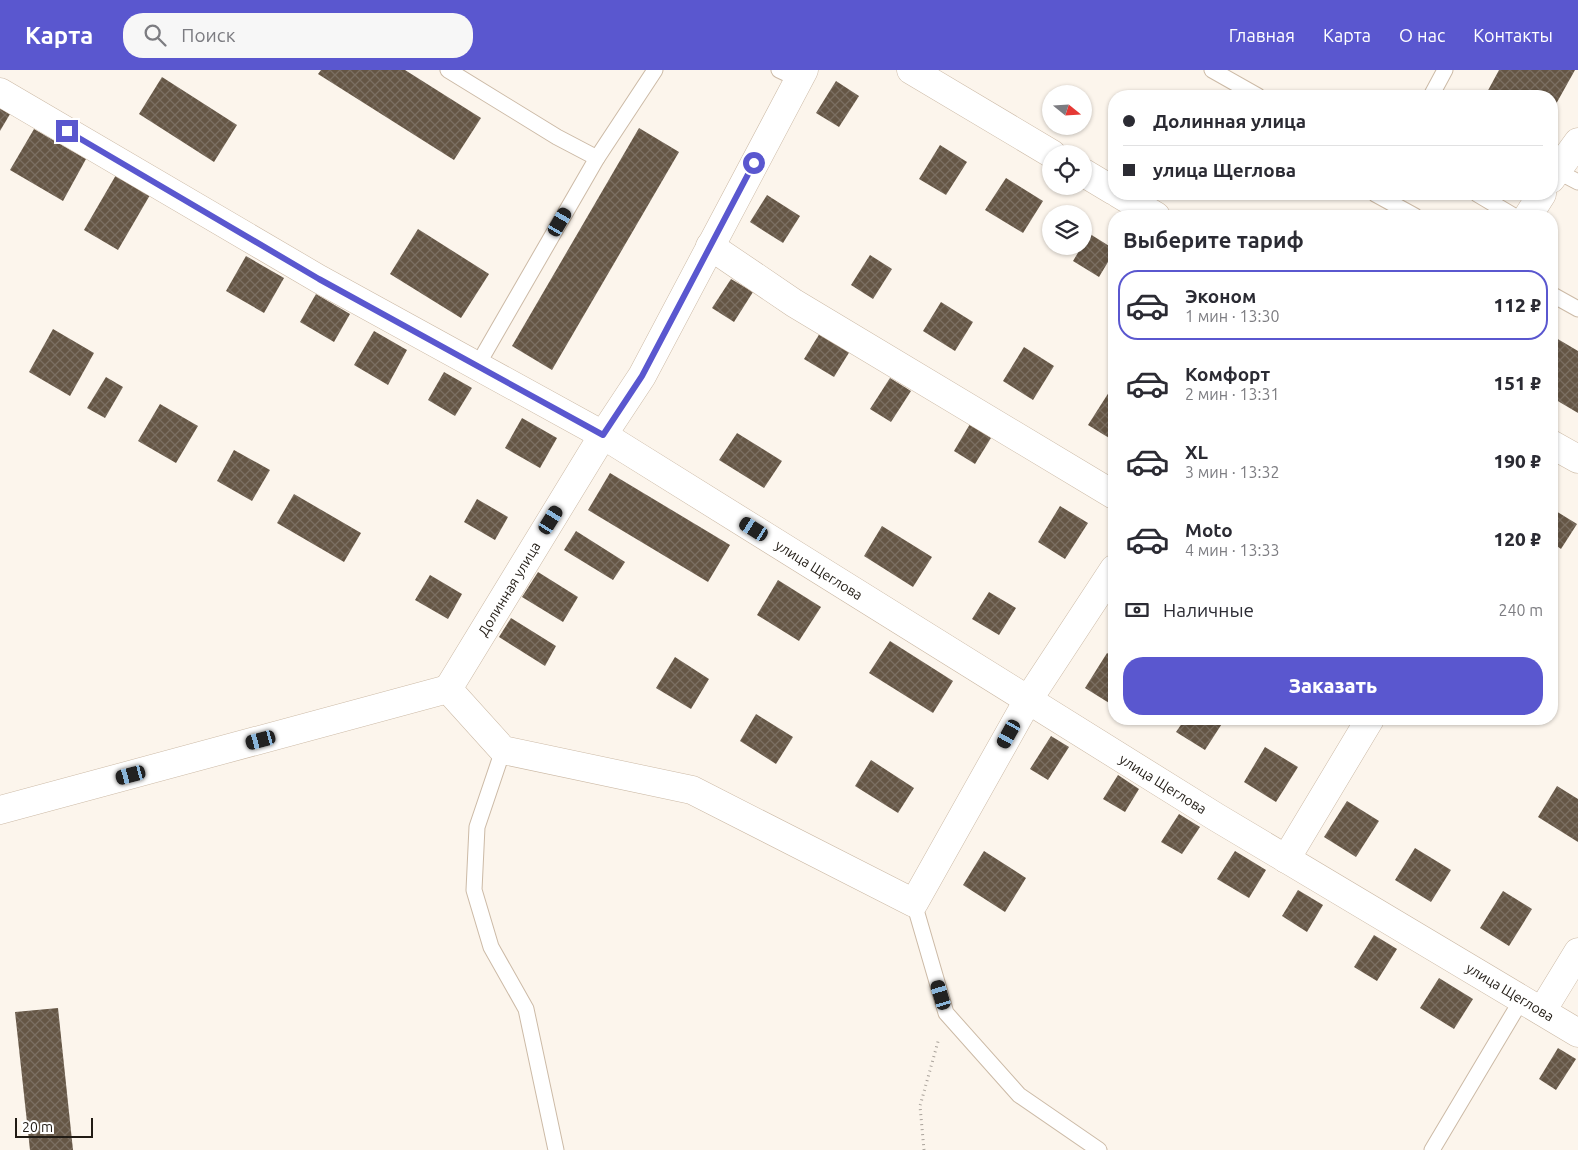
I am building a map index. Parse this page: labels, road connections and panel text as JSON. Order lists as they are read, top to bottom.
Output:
{
  "streets": {
    "street": ["улица Щеглова", "Долинная улица"]
  },
  "crossings": [
    ["улица Щеглова", "Долинная улица"]
  ],
  "scale_bar": "20 m",
  "north": "right",
  "page": {
    "header": "Карта",
    "search": "Поиск",
    "nav": [
      "Главная",
      "Карта",
      "О нас",
      "Контакты"
    ],
    "banner": ["Долинная улица", "улица Щеглова"],
    "heading": "Выберите тариф",
    "list": [
      {
        "name": "Эконом",
        "note": "1 мин · 13:30",
        "value": "112 ₽"
      },
      {
        "name": "Комфорт",
        "note": "2 мин · 13:31",
        "value": "151 ₽"
      },
      {
        "name": "XL",
        "note": "3 мин · 13:32",
        "value": "190 ₽"
      },
      {
        "name": "Moto",
        "note": "4 мин · 13:33",
        "value": "120 ₽"
      }
    ],
    "pay": ["Наличные", "240 m"],
    "buttons": "Заказать",
    "scale": "20 m"
  }
}
